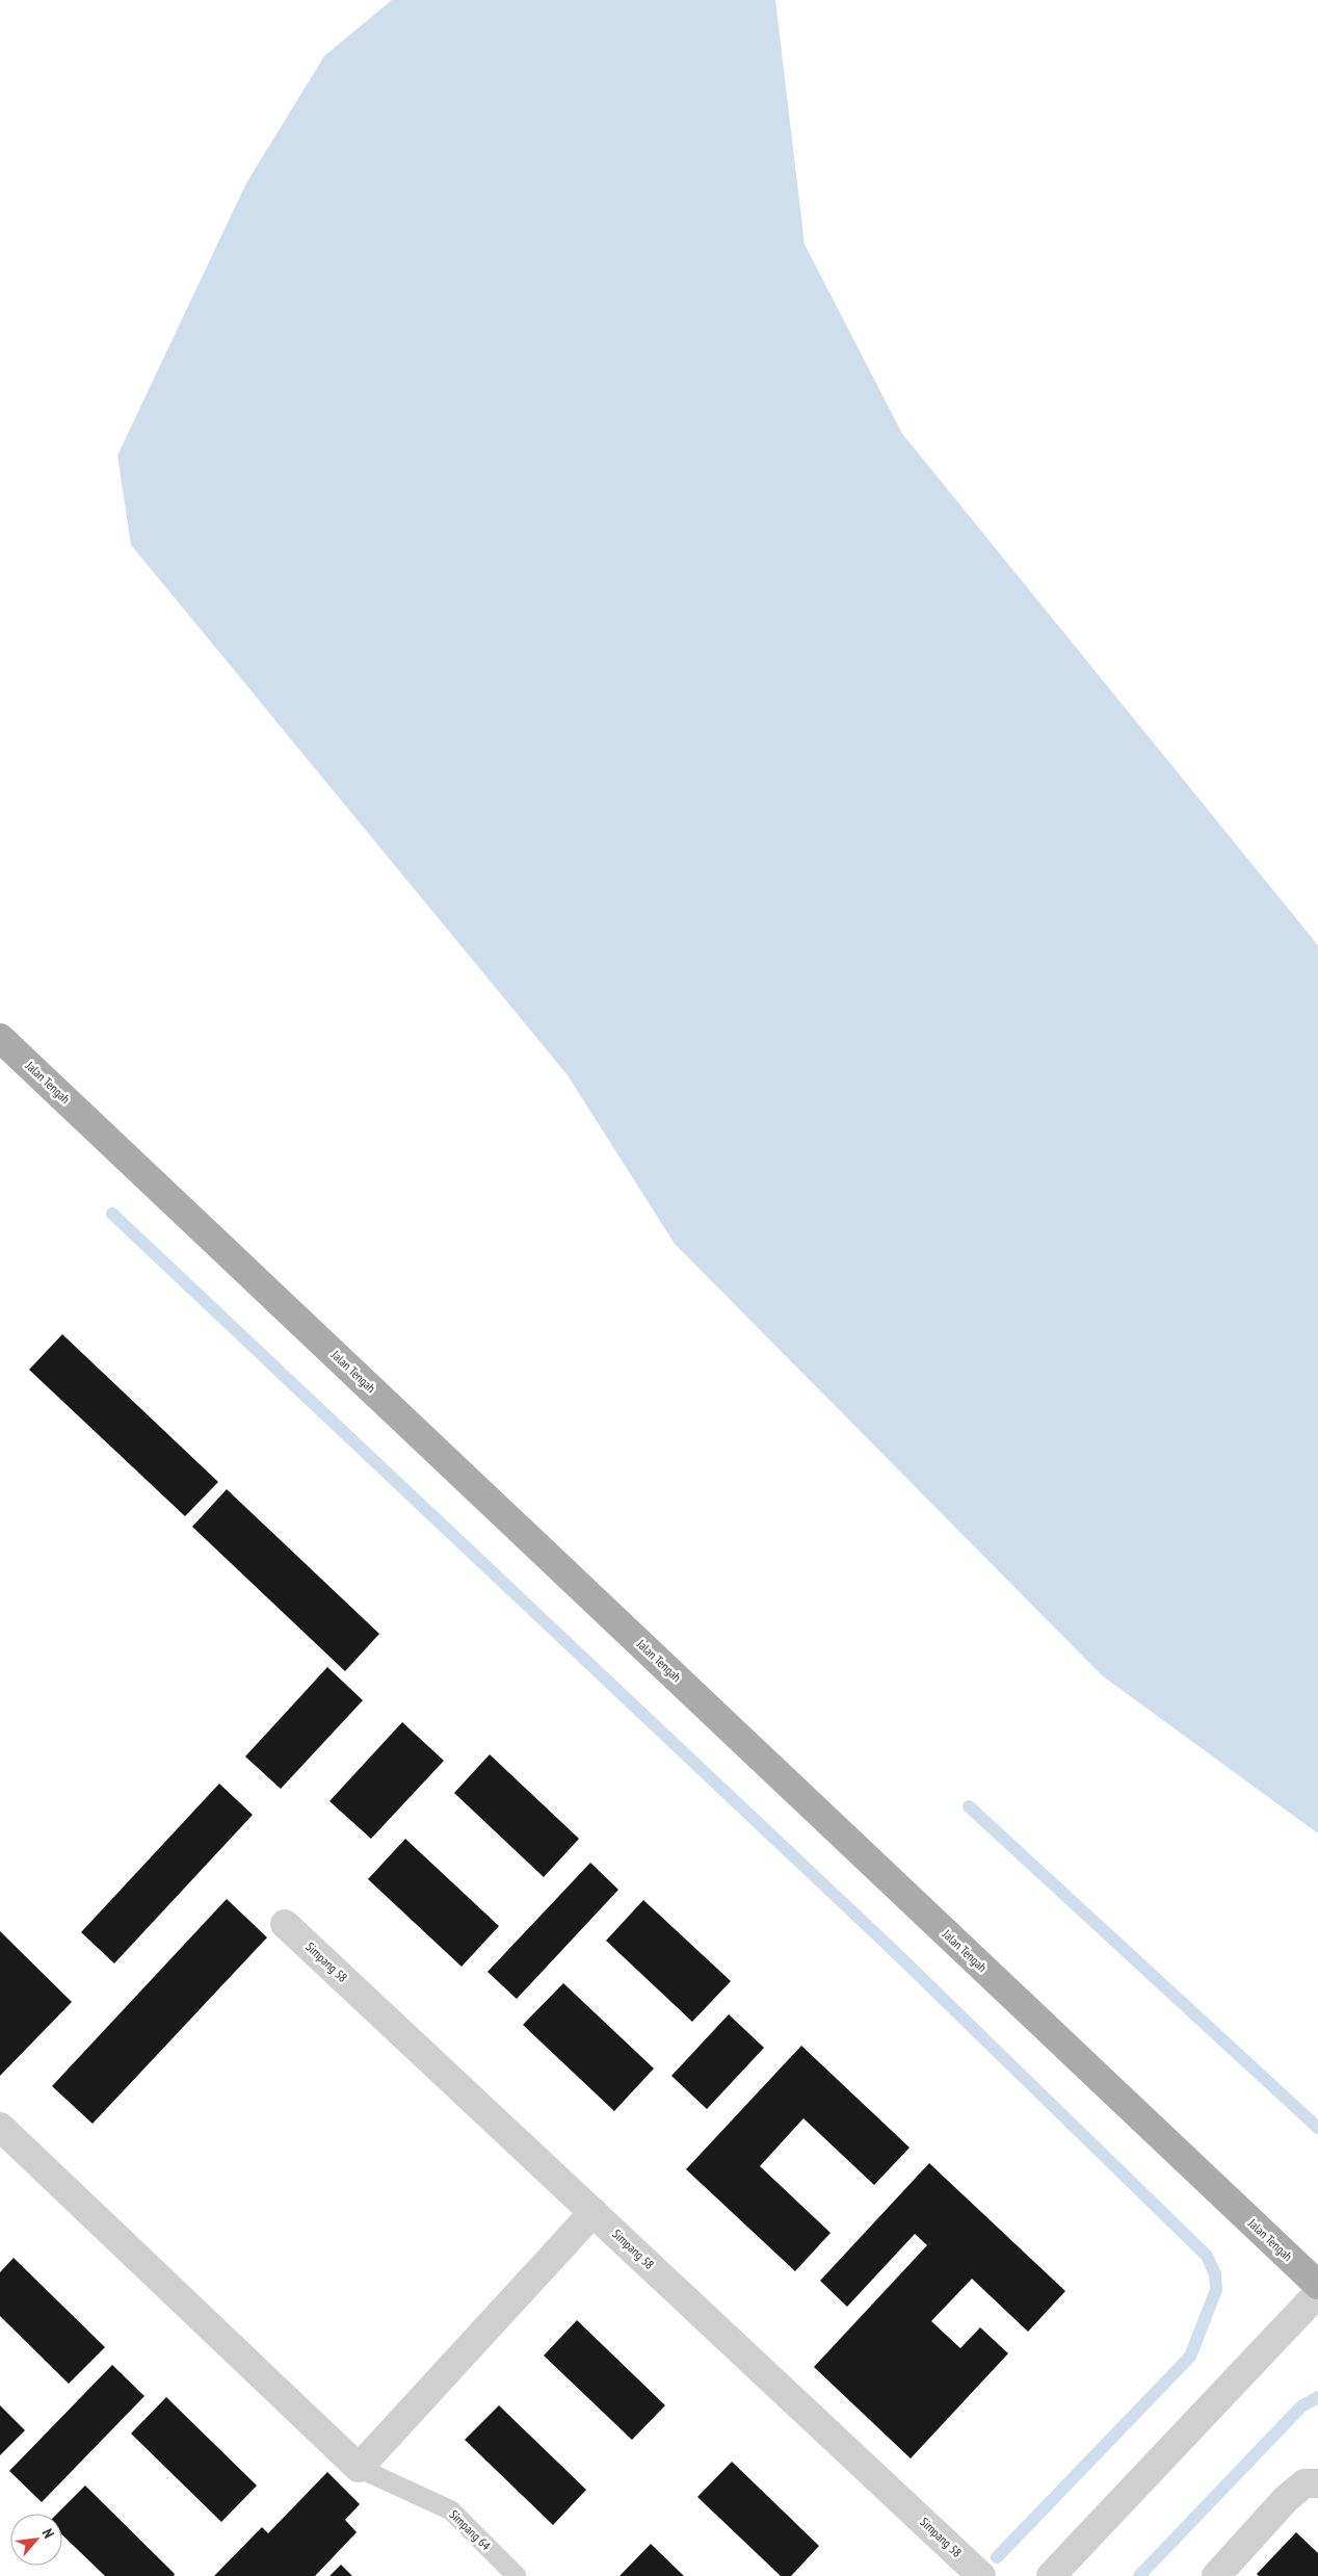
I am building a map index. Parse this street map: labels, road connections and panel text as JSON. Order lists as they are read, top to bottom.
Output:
{
  "streets": {
    "main road": ["Jalan Tengah"],
    "street": ["Simpang 58"],
    "lane": ["Simpang 64"]
  },
  "north": "top right"
}
